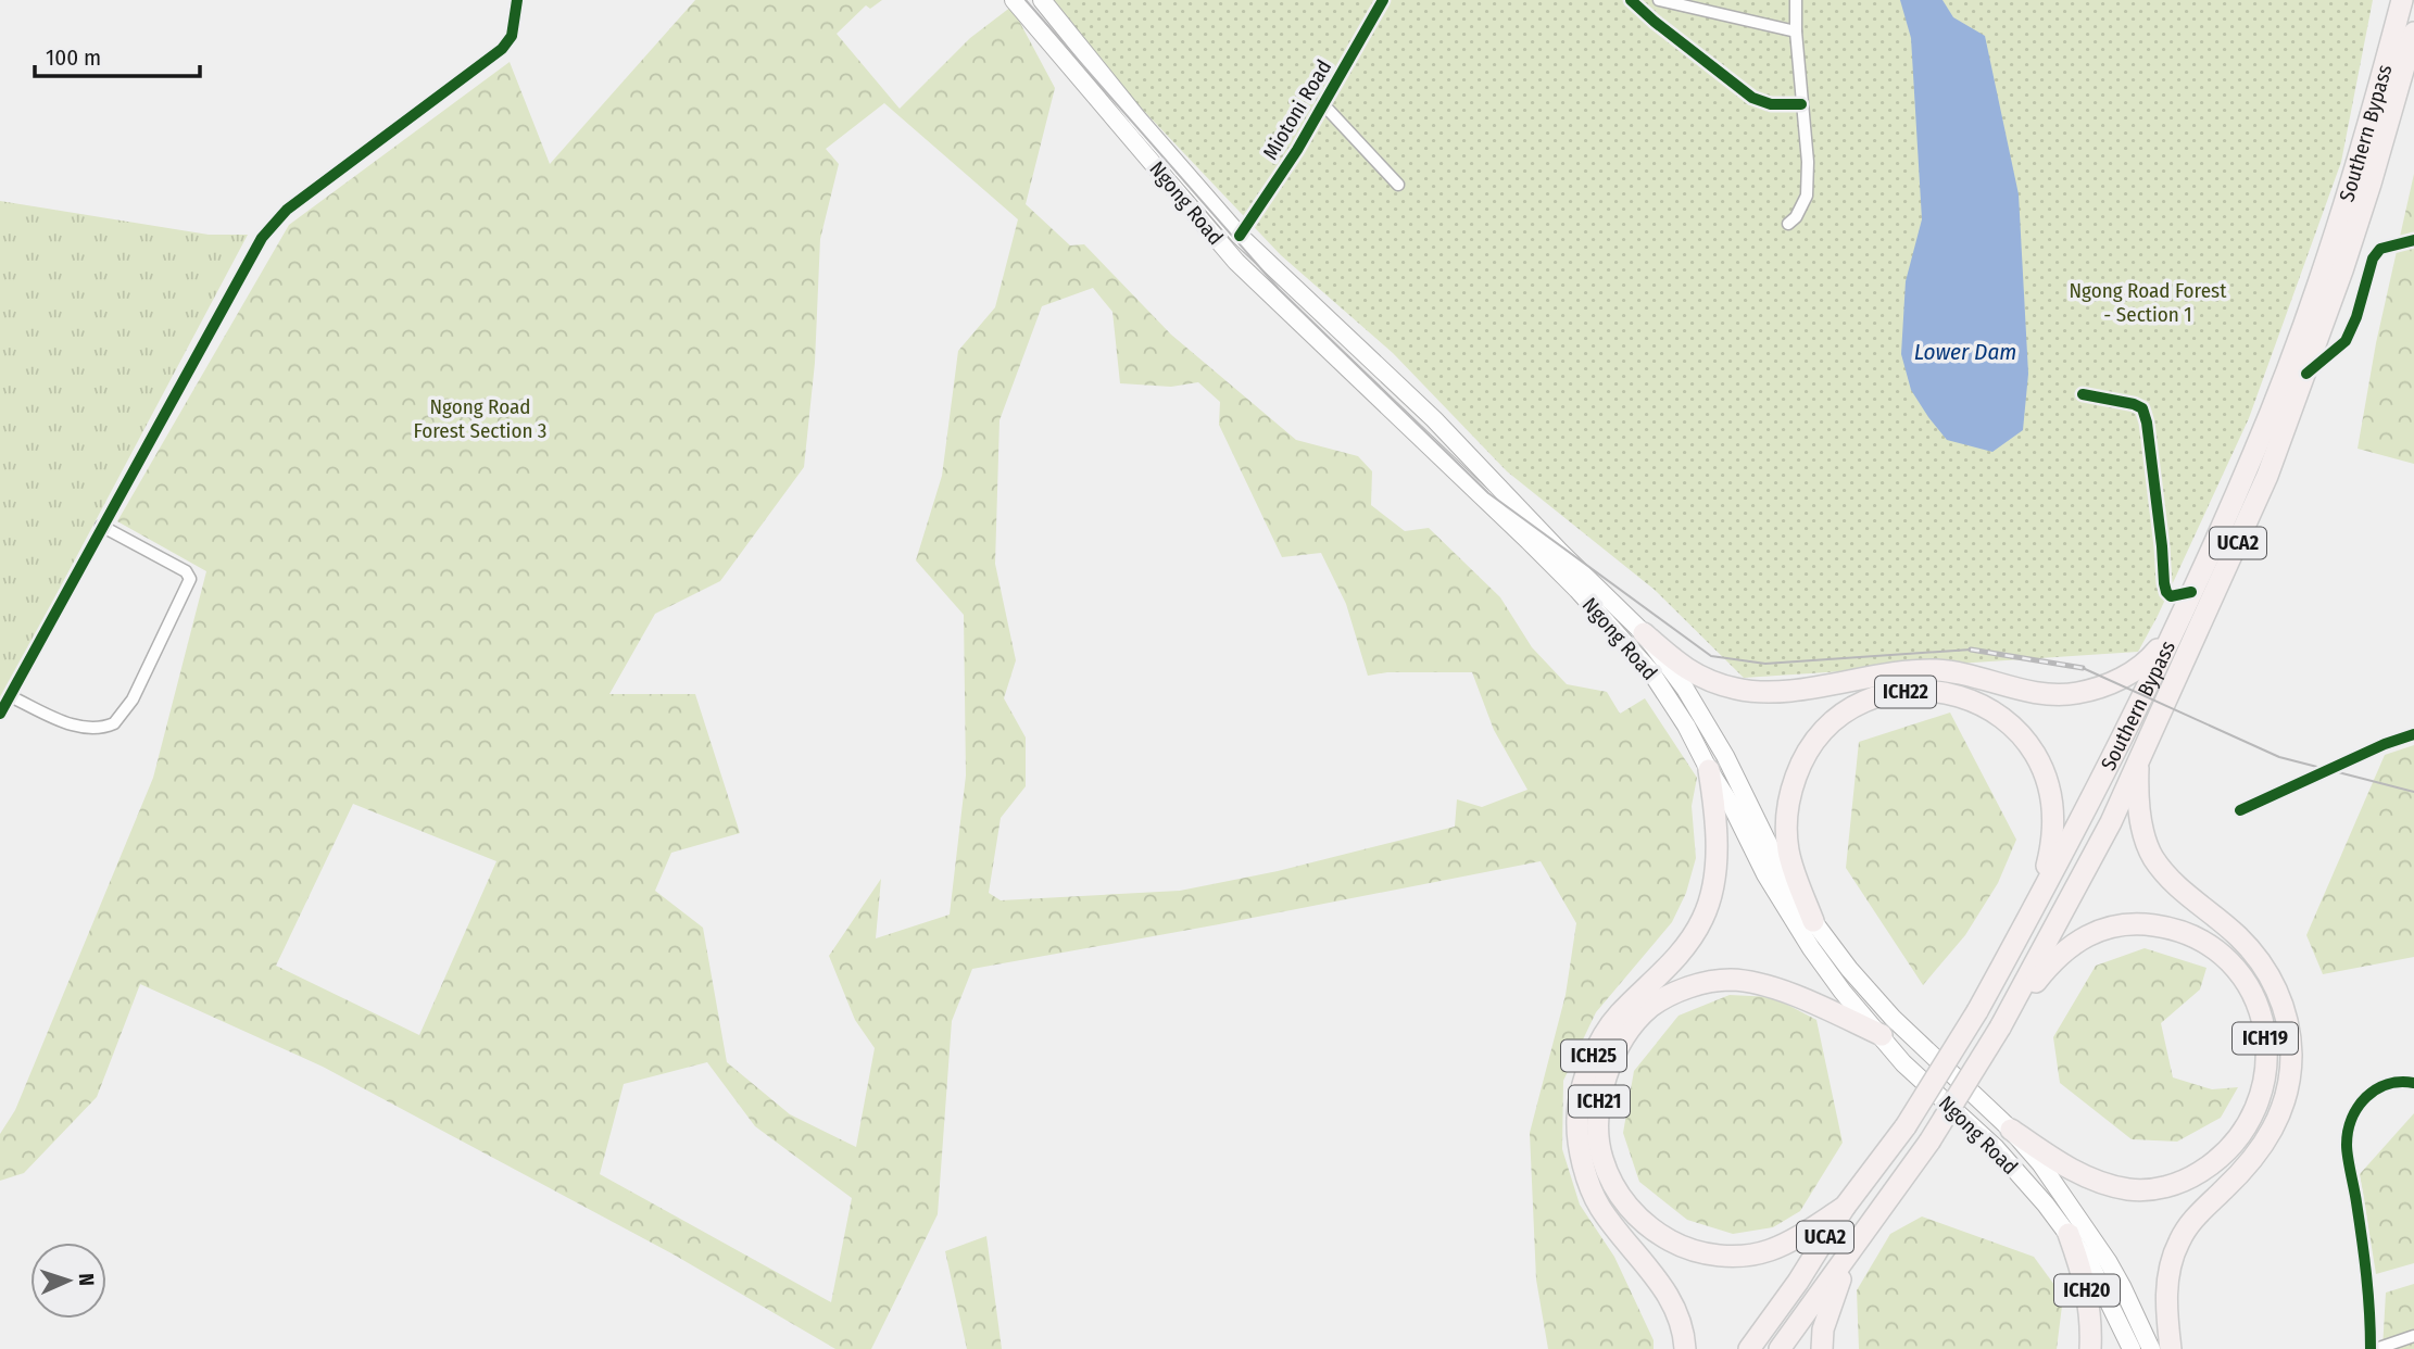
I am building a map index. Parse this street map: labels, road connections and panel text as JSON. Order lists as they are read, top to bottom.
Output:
{
  "streets": {
    "highway": [
      "Southern Bypass",
      "UCA2",
      "ICH22",
      "ICH19",
      "ICH25",
      "ICH21",
      "ICH20"
    ],
    "main road": ["Ngong Road"],
    "street": ["Miotoni Road"]
  },
  "crossings": [
    ["Miotoni Road", "Ngong Road"],
    ["Southern Bypass", "ICH22"],
    ["Southern Bypass", "ICH19"],
    ["Southern Bypass", "ICH21"],
    ["Ngong Road", "ICH22"],
    ["Ngong Road", "ICH19"],
    ["Ngong Road", "ICH25"],
    ["Ngong Road", "ICH21"],
    ["Ngong Road", "ICH20"]
  ],
  "water": ["Lower Dam"],
  "parks": ["Ngong Road Forest - Section 1", "Ngong Road Forest Section 3"],
  "scale_bar": "100 m",
  "north": "right"
}
